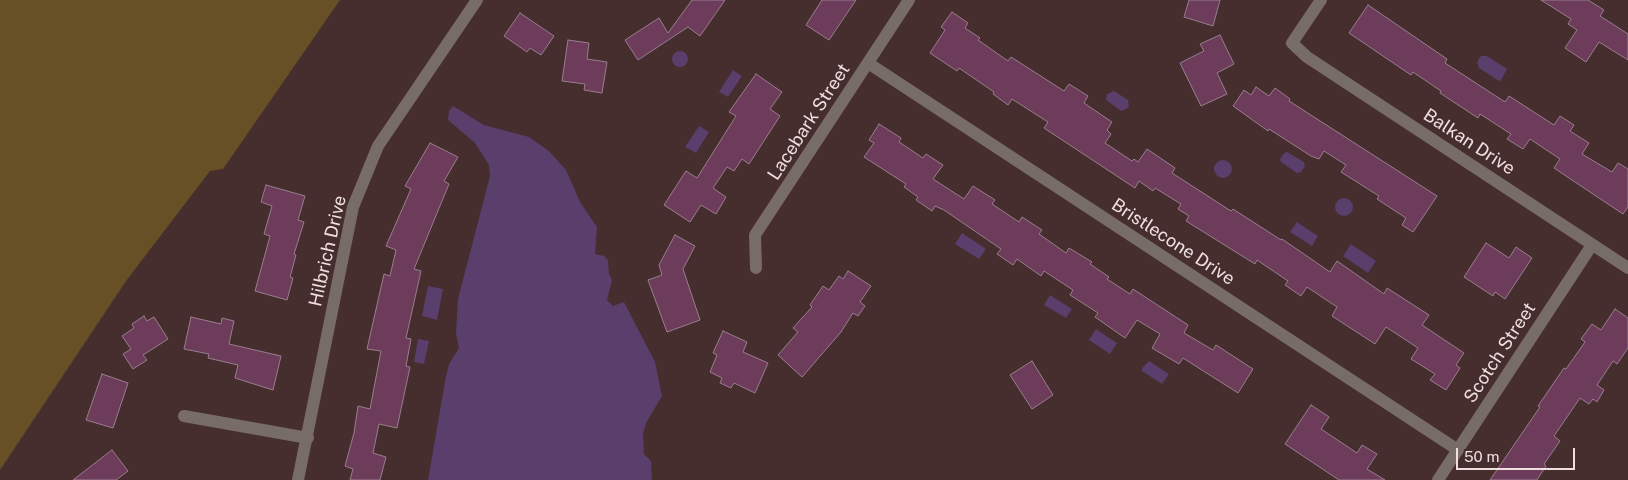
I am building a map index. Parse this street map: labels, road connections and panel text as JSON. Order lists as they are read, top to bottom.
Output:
{
  "streets": {
    "street": [
      "Lacebark Street",
      "Balkan Drive",
      "Bristlecone Drive",
      "Hilbrich Drive",
      "Scotch Street"
    ]
  },
  "crossings": [
    ["Lacebark Street", "Bristlecone Drive"],
    ["Balkan Drive", "Scotch Street"],
    ["Bristlecone Drive", "Scotch Street"]
  ],
  "scale_bar": "50 m"
}
